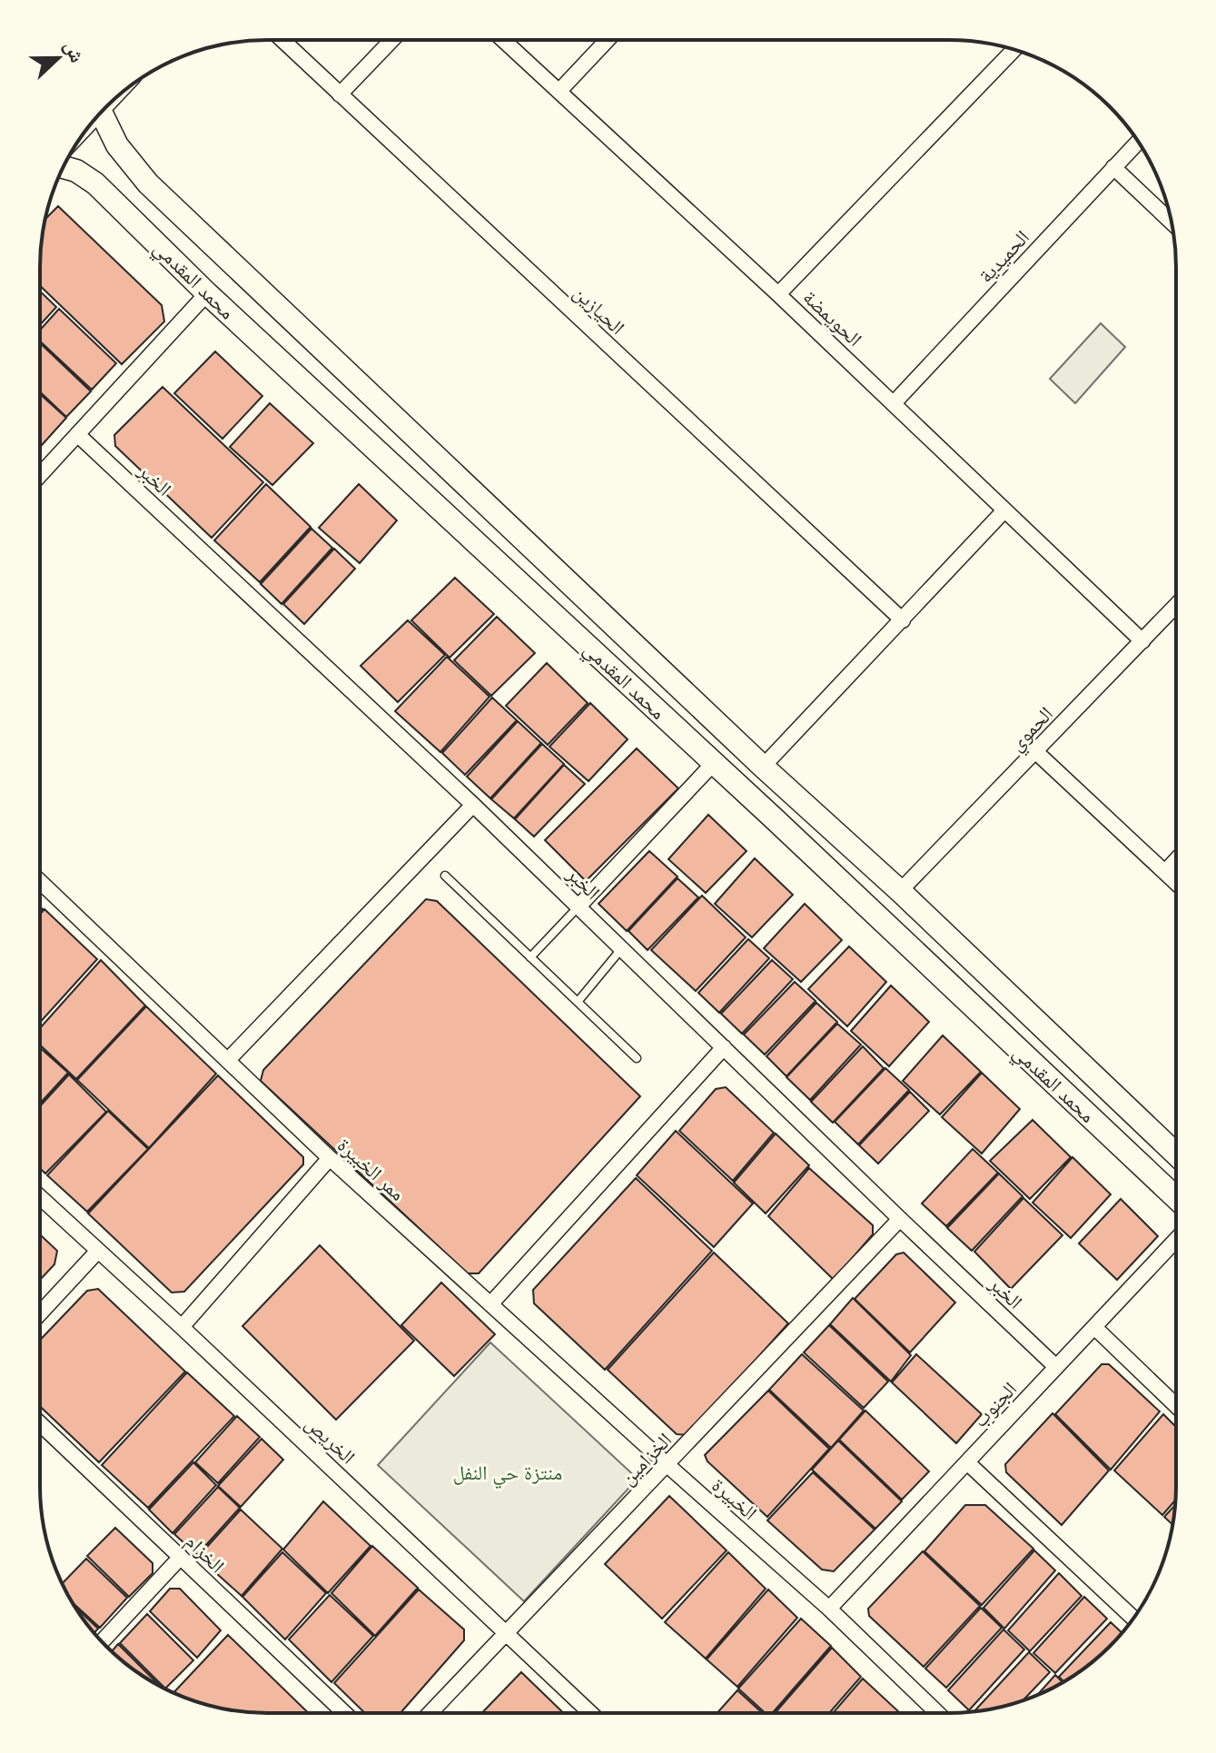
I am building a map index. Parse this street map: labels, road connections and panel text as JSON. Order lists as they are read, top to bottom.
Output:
{
  "streets": {
    "street": [
      "الحميدية",
      "محمد المقدمي",
      "الحيازين",
      "الحويمضة",
      "الخبر",
      "الحموي",
      "ممر الخبيرة",
      "الجنوب",
      "الخريص",
      "الخزامين",
      "الخبيرة",
      "الخزام"
    ]
  },
  "crossings": [
    ["الحميدية", "الحويمضة"],
    ["محمد المقدمي", "الحموي"],
    ["الحويمضة", "الحموي"],
    ["الخبر", "الجنوب"],
    ["الخبر", "الخزامين"],
    ["ممر الخبيرة", "الخبيرة"],
    ["الجنوب", "الخبيرة"],
    ["الخريص", "الخزامين"],
    ["الخزامين", "الخبيرة"]
  ],
  "parks": ["منتزة حي النفل"],
  "north": "right"
}
